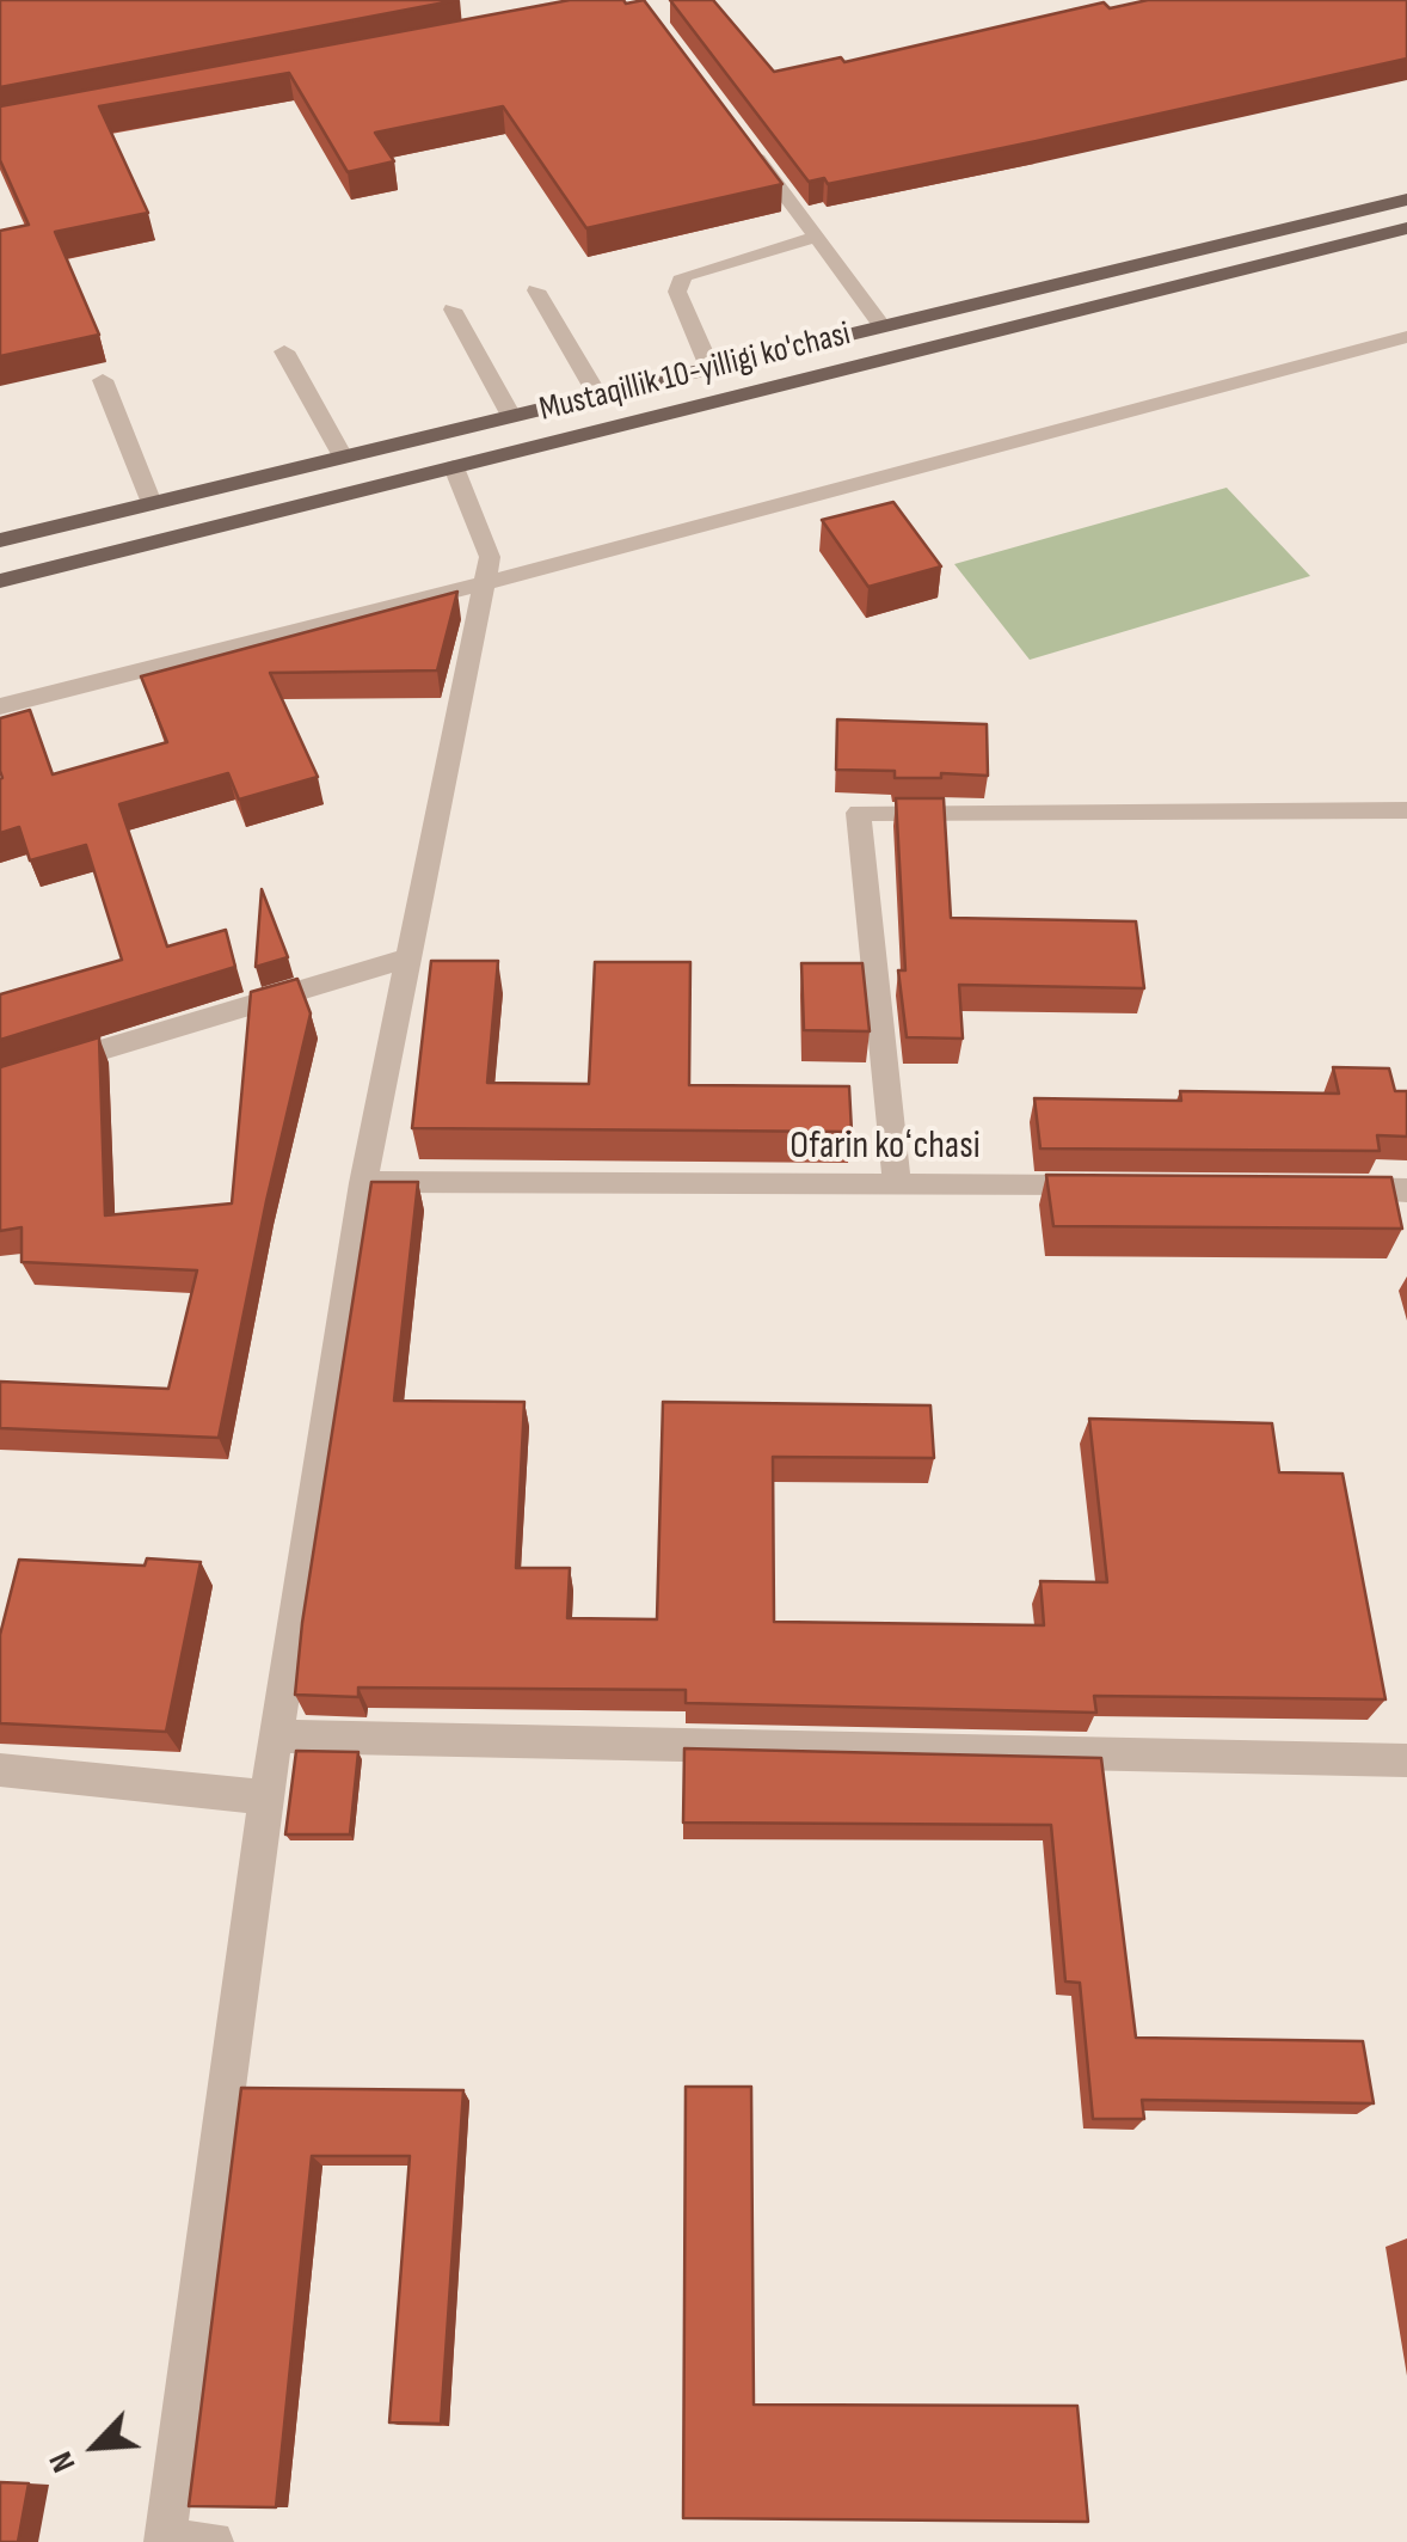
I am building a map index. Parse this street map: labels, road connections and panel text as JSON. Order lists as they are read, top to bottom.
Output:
{
  "streets": {
    "main road": ["Mustaqillik 10-yilligi ko'chasi"],
    "street": ["Ofarin koʻchasi"]
  },
  "north": "bottom left"
}
